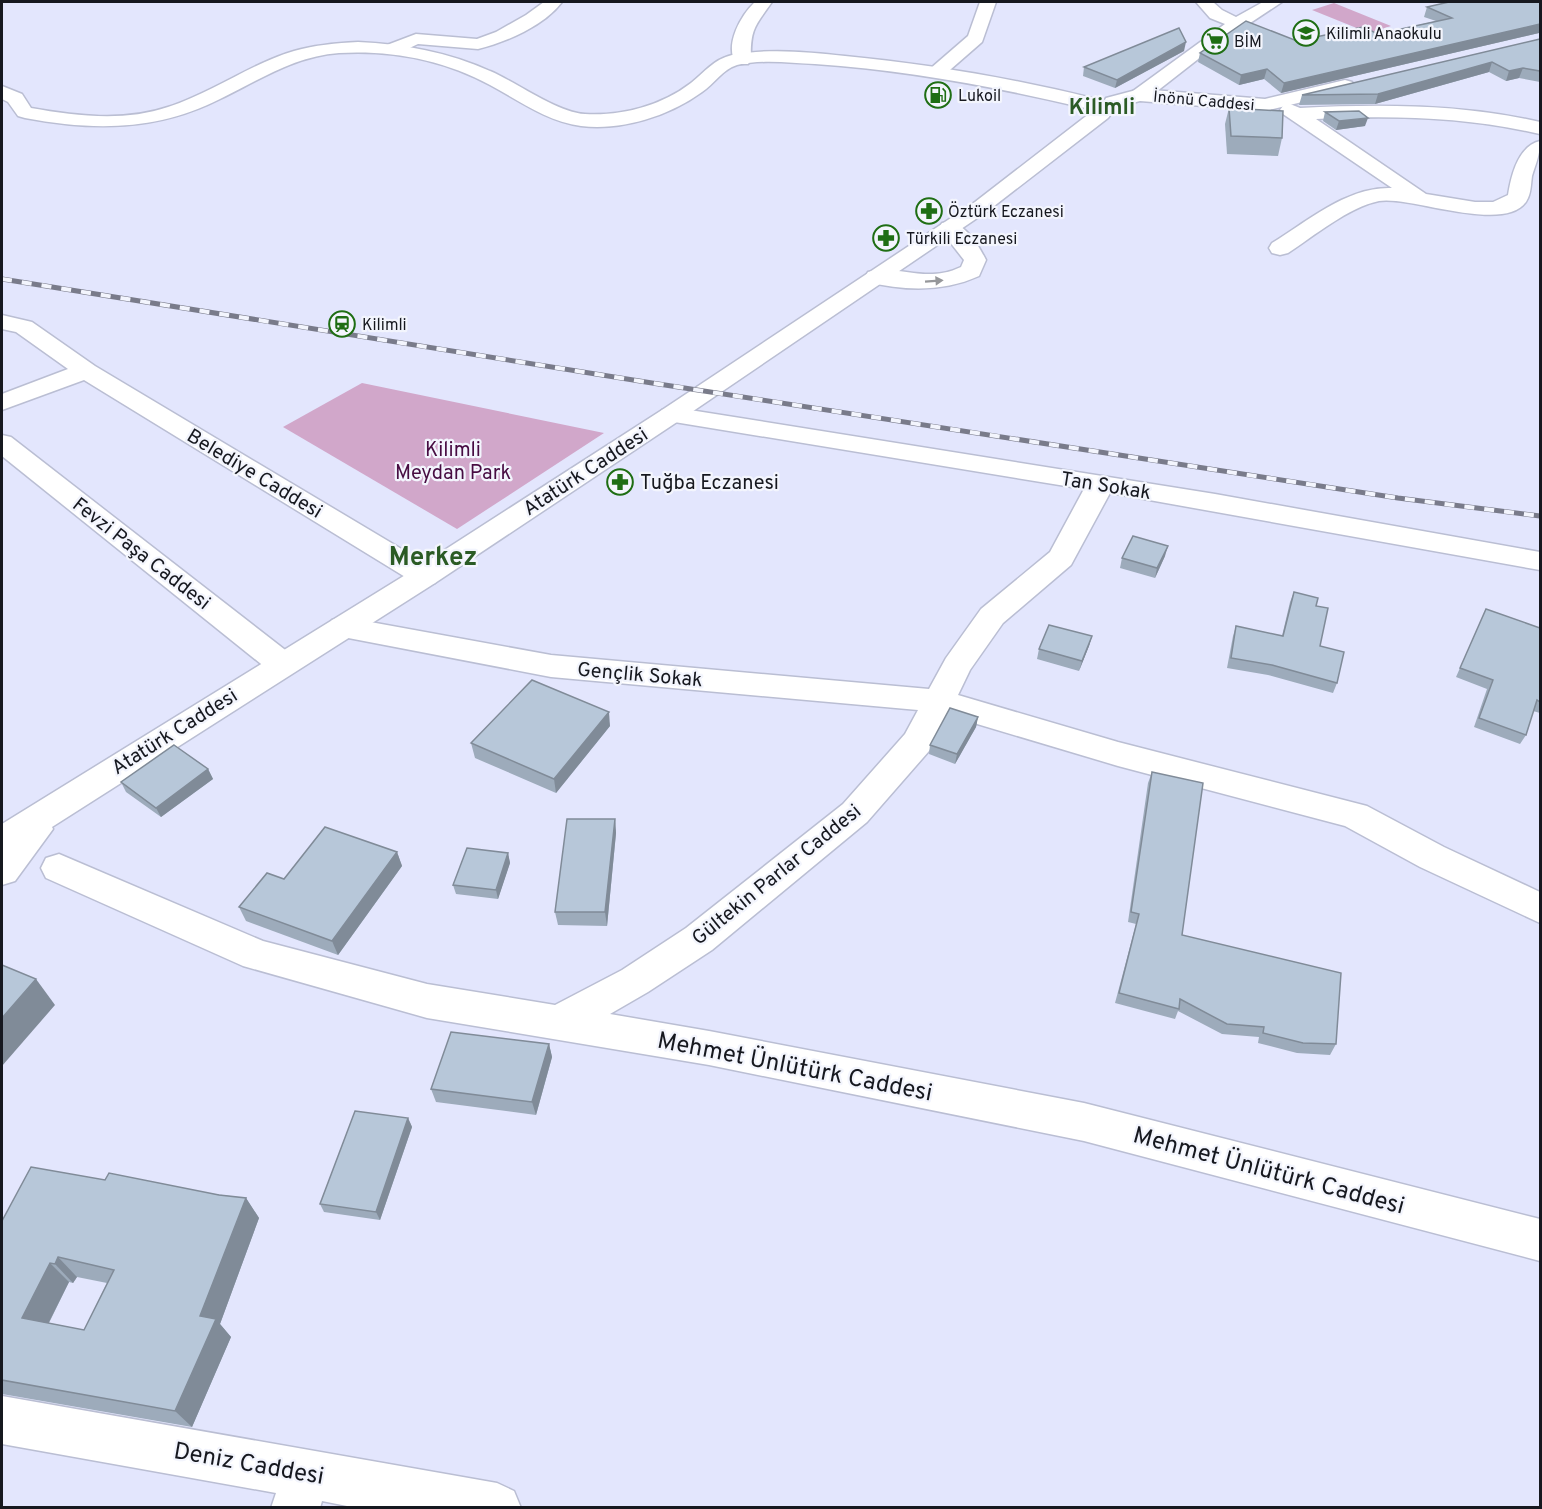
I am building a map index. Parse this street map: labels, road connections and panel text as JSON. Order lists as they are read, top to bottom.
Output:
{
  "streets": {
    "street": [
      "İnönü Caddesi",
      "Atatürk Caddesi",
      "Belediye Caddesi",
      "Tan Sokak",
      "Fevzi Paşa Caddesi",
      "Gençlik Sokak",
      "Gültekin Parlar Caddesi",
      "Mehmet Ünlütürk Caddesi",
      "Deniz Caddesi"
    ]
  },
  "crossings": [
    ["İnönü Caddesi", "Atatürk Caddesi"],
    ["Atatürk Caddesi", "Belediye Caddesi"],
    ["Atatürk Caddesi", "Tan Sokak"],
    ["Atatürk Caddesi", "Fevzi Paşa Caddesi"],
    ["Atatürk Caddesi", "Gençlik Sokak"],
    ["Tan Sokak", "Gültekin Parlar Caddesi"],
    ["Gençlik Sokak", "Gültekin Parlar Caddesi"],
    ["Gültekin Parlar Caddesi", "Mehmet Ünlütürk Caddesi"]
  ],
  "districts": ["Kilimli", "Merkez"],
  "parks": ["Kilimli Meydan Park"],
  "places": {
    "school or university": ["Kilimli Anaokulu"],
    "supermarket": ["BİM"],
    "fuel station": ["Lukoil"],
    "pharmacy": ["Öztürk Eczanesi", "Türkili Eczanesi", "Tuğba Eczanesi"],
    "station": ["Kilimli"]
  }
}
